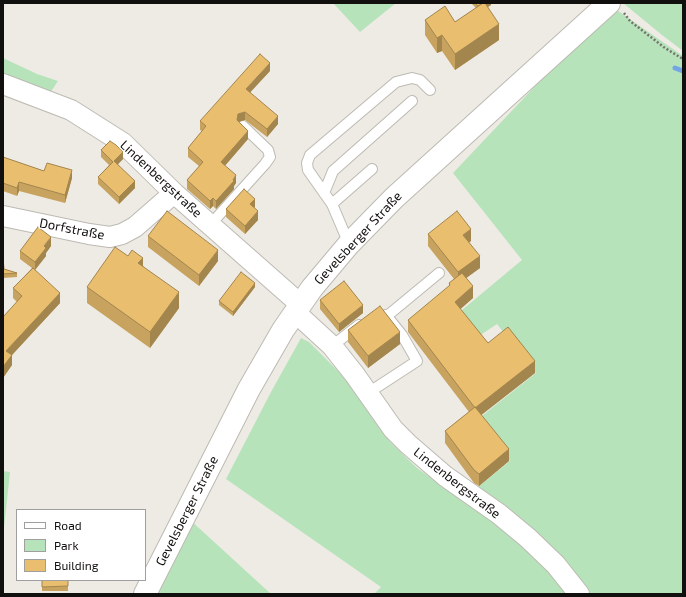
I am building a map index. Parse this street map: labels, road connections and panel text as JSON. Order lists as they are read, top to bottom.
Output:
{
  "streets": {
    "main road": ["Gevelsberger Straße"],
    "street": ["Lindenbergstraße", "Dorfstraße"]
  },
  "crossings": [
    ["Lindenbergstraße", "Dorfstraße"],
    ["Lindenbergstraße", "Gevelsberger Straße"]
  ],
  "legend": ["Road", "Park", "Building"]
}
